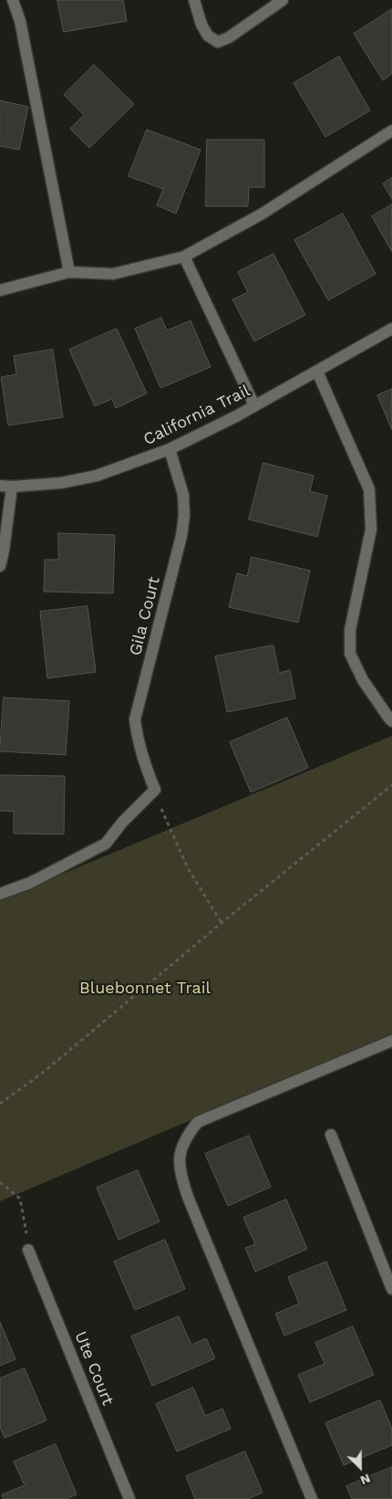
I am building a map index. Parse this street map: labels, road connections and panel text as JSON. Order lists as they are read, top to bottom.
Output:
{
  "streets": {
    "street": ["California Trail", "Gila Court", "Ute Court"]
  },
  "crossings": [
    ["California Trail", "Gila Court"]
  ],
  "parks": ["Bluebonnet Trail"],
  "north": "bottom right"
}
